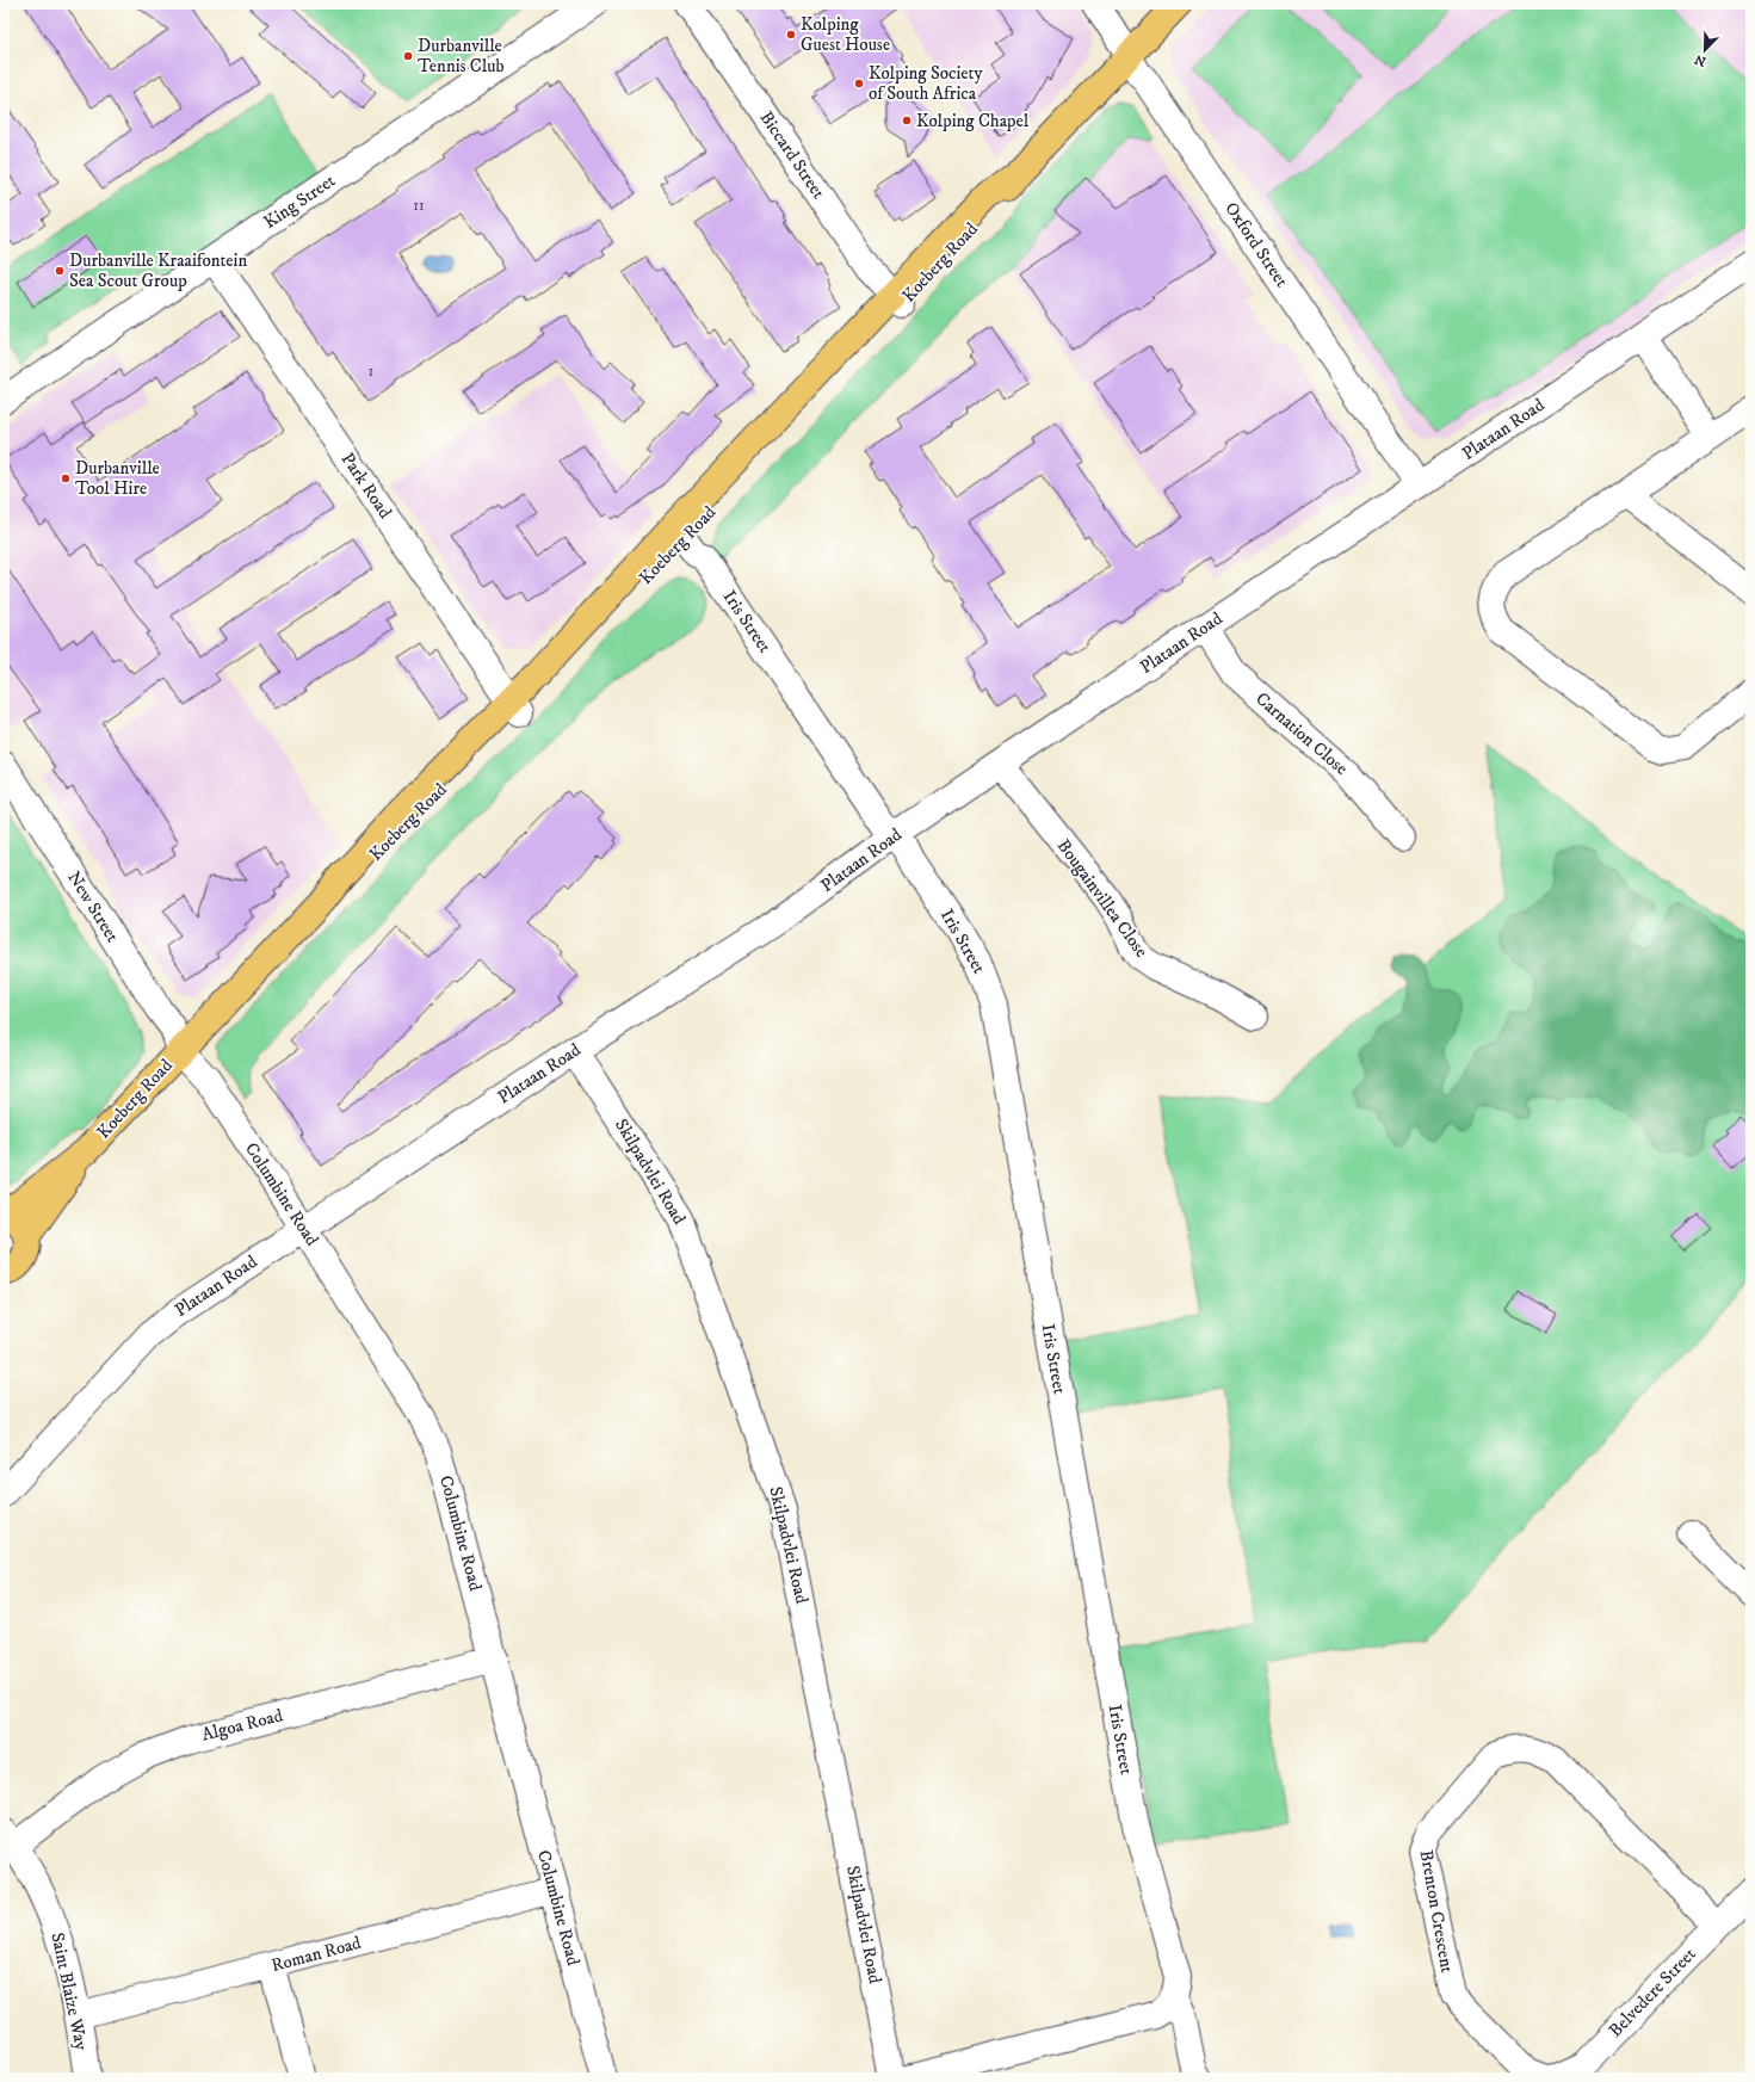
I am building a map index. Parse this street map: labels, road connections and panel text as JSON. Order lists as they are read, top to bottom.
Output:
{
  "streets": {
    "main road": ["Koeberg Road"],
    "street": [
      "Biccard Street",
      "King Street",
      "Oxford Street",
      "Plataan Road",
      "Park Road",
      "Iris Street",
      "Carnation Close",
      "Bougainvillea Close",
      "New Street",
      "Skilpadvlei Road",
      "Columbine Road",
      "Algoa Road",
      "Brenton Crescent",
      "Roman Road",
      "Saint Blaize Way",
      "Belvedere Street"
    ]
  },
  "crossings": [
    ["Biccard Street", "Koeberg Road"],
    ["King Street", "Park Road"],
    ["Oxford Street", "Koeberg Road"],
    ["Oxford Street", "Plataan Road"],
    ["Koeberg Road", "Park Road"],
    ["Koeberg Road", "Iris Street"],
    ["Koeberg Road", "New Street"],
    ["Koeberg Road", "Columbine Road"],
    ["Plataan Road", "Iris Street"],
    ["Plataan Road", "Carnation Close"],
    ["Plataan Road", "Bougainvillea Close"],
    ["Plataan Road", "Skilpadvlei Road"],
    ["Plataan Road", "Columbine Road"],
    ["New Street", "Columbine Road"],
    ["Columbine Road", "Algoa Road"],
    ["Columbine Road", "Roman Road"],
    ["Algoa Road", "Saint Blaize Way"],
    ["Brenton Crescent", "Belvedere Street"],
    ["Roman Road", "Saint Blaize Way"]
  ],
  "places": [
    "Kolping Guest House",
    "Durbanville Tennis Club",
    "Kolping Society of South Africa",
    "Kolping Chapel",
    "Durbanville Kraaifontein Sea Scout Group",
    "Durbanville Tool Hire"
  ],
  "house_numbers": ["11", "1"],
  "north": "bottom left"
}
